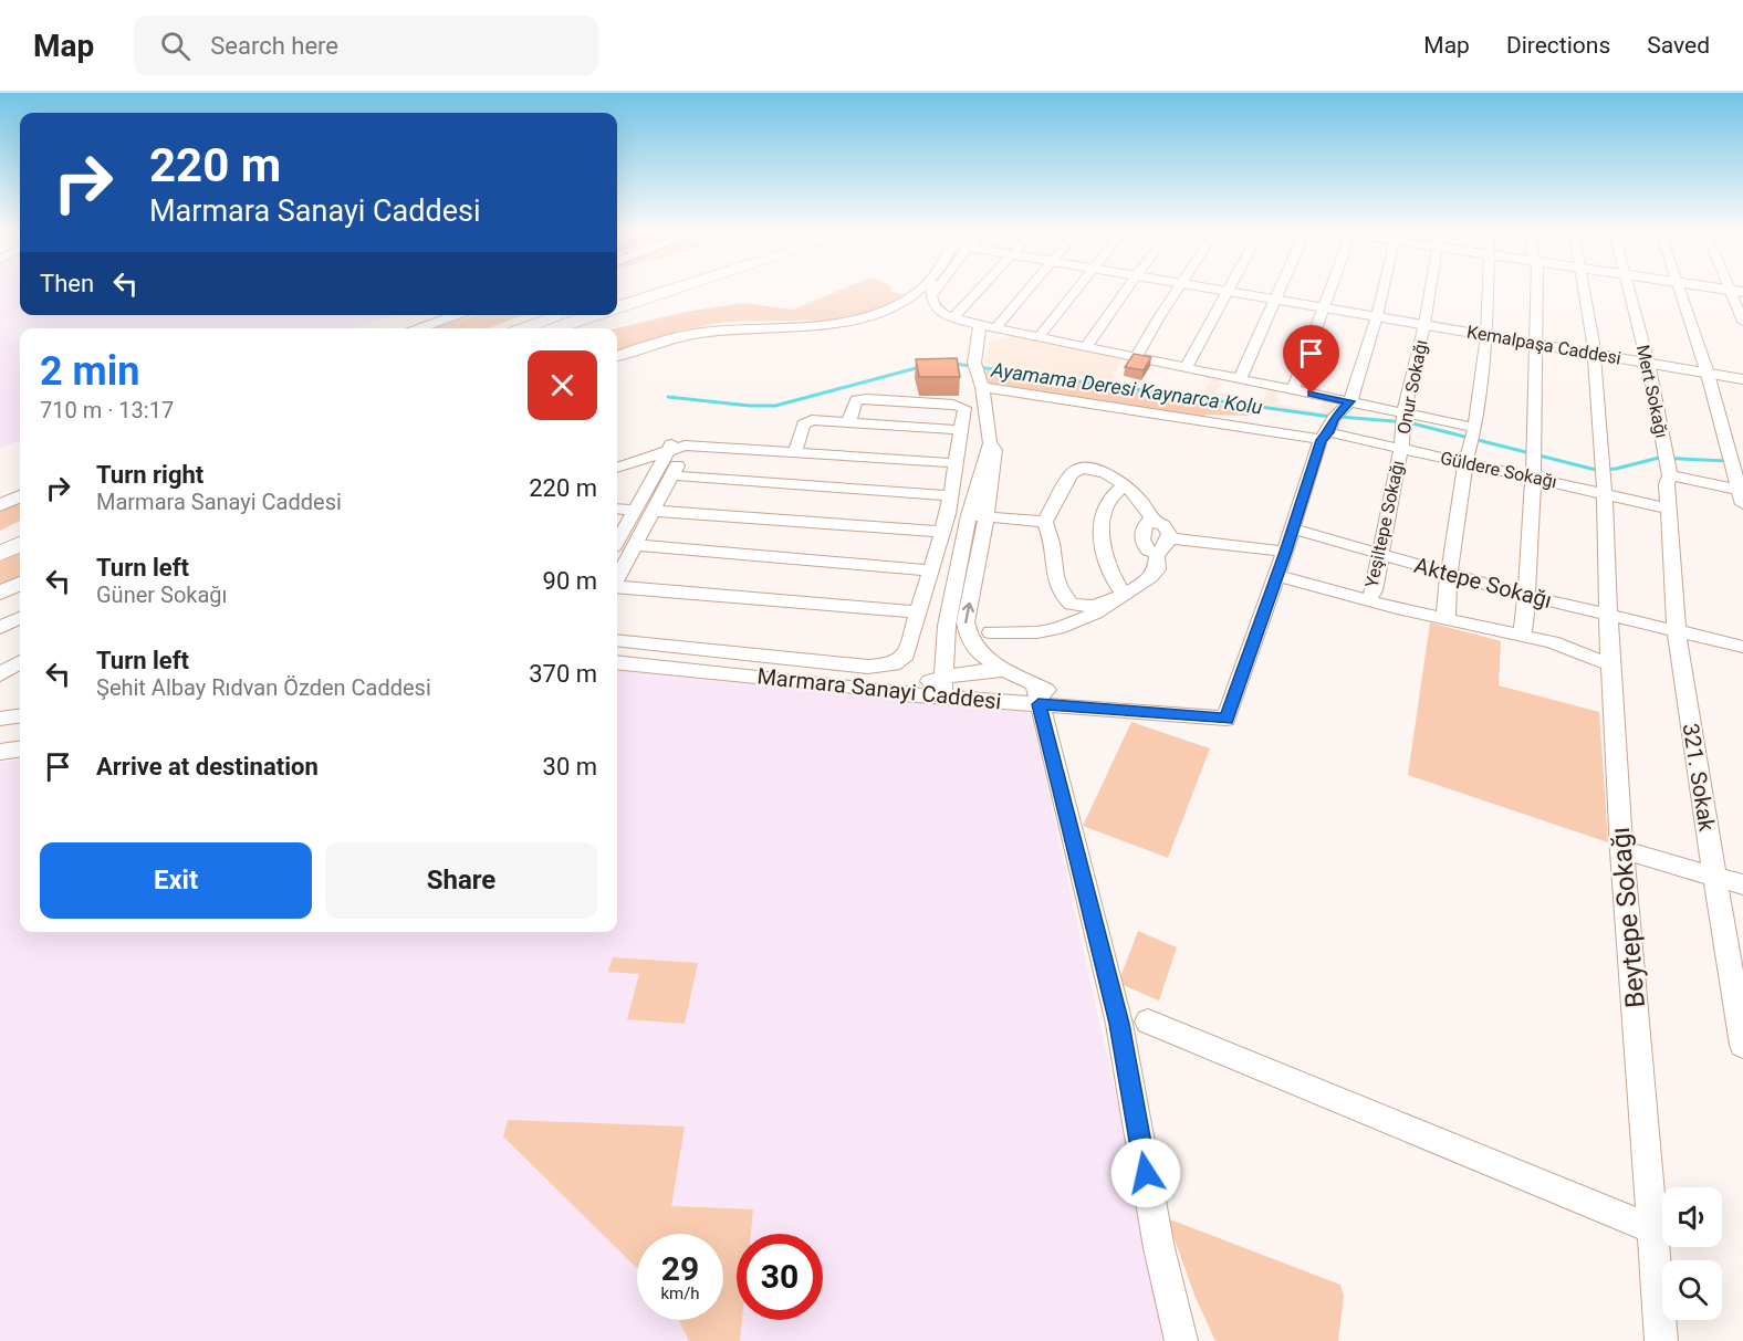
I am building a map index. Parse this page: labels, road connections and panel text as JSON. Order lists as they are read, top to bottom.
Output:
{
  "streets": {
    "main road": ["Kemalpaşa Caddesi"],
    "street": [
      "Onur Sokağı",
      "Mert Sokağı",
      "Güldere Sokağı",
      "Yeşiltepe Sokağı",
      "Aktepe Sokağı",
      "Marmara Sanayi Caddesi",
      "321. Sokak",
      "Beytepe Sokağı"
    ]
  },
  "crossings": [
    ["Kemalpaşa Caddesi", "Onur Sokağı"],
    ["Kemalpaşa Caddesi", "Mert Sokağı"],
    ["Kemalpaşa Caddesi", "Beytepe Sokağı"],
    ["Onur Sokağı", "Güldere Sokağı"],
    ["Onur Sokağı", "Yeşiltepe Sokağı"],
    ["Mert Sokağı", "Güldere Sokağı"],
    ["Mert Sokağı", "321. Sokak"],
    ["Güldere Sokağı", "Yeşiltepe Sokağı"],
    ["Güldere Sokağı", "321. Sokak"],
    ["Güldere Sokağı", "Beytepe Sokağı"],
    ["Yeşiltepe Sokağı", "Aktepe Sokağı"],
    ["Aktepe Sokağı", "321. Sokak"],
    ["Aktepe Sokağı", "Beytepe Sokağı"]
  ],
  "water": ["Ayamama Deresi Kaynarca Kolu"],
  "page": {
    "header": "Map",
    "search": "Search here",
    "nav": ["Map", "Directions", "Saved"],
    "turn": ["220 m", "Marmara Sanayi Caddesi"],
    "then": "Then",
    "heading": ["2 min", "710 m · 13:17"],
    "list": [
      {
        "name": "Turn right",
        "note": "Marmara Sanayi Caddesi",
        "value": "220 m"
      },
      {
        "name": "Turn left",
        "note": "Güner Sokağı",
        "value": "90 m"
      },
      {
        "name": "Turn left",
        "note": "Şehit Albay Rıdvan Özden Caddesi",
        "value": "370 m"
      },
      {
        "name": "Arrive at destination",
        "value": "30 m"
      }
    ],
    "buttons": ["Exit", "Share"],
    "speed": "29 km/h",
    "limit": "30"
  }
}
